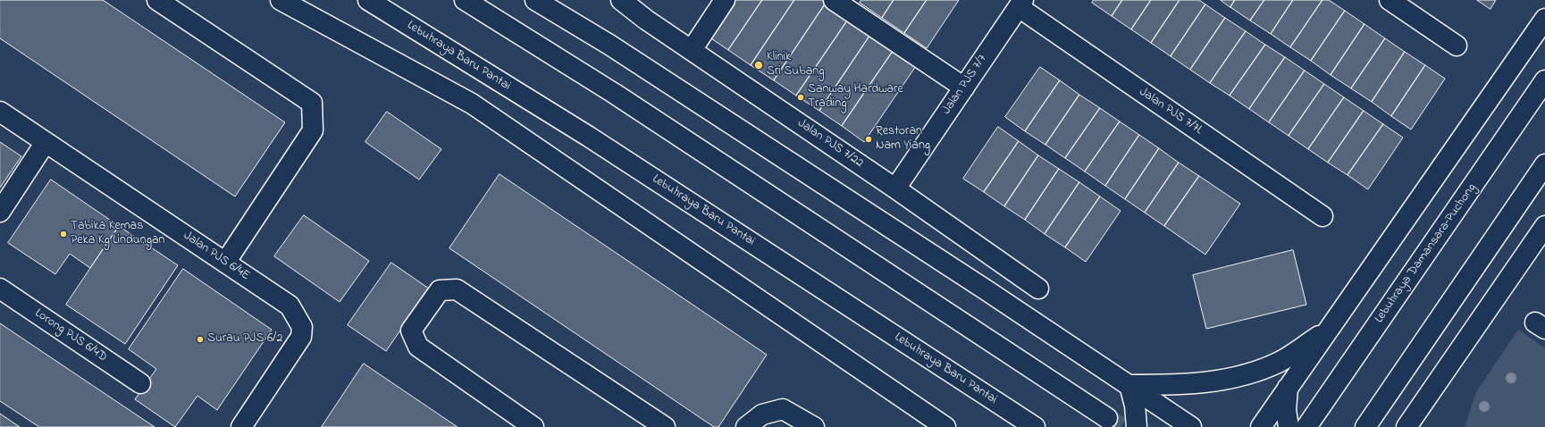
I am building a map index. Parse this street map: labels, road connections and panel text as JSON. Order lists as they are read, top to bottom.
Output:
{
  "streets": {
    "main road": [
      "Lebuhraya Baru Pantai",
      "Jalan PJS 7/7",
      "Jalan PJS 7/7L",
      "Jalan PJS 7/22",
      "Lebuhraya Damansara–Puchong",
      "Jalan PJS 6/4E",
      "Lorong PJS 6/4D"
    ]
  },
  "crossings": [
    ["Jalan PJS 7/7", "Jalan PJS 7/7L"],
    ["Jalan PJS 7/7", "Jalan PJS 7/22"]
  ],
  "places": [
    "Klinik Sri Subang",
    "Sanway Hardware Trading",
    "Restoran Nam Yiang",
    "Tabika Kemas Peka Kg Lindungan",
    "Surau PJS 6/2"
  ]
}
